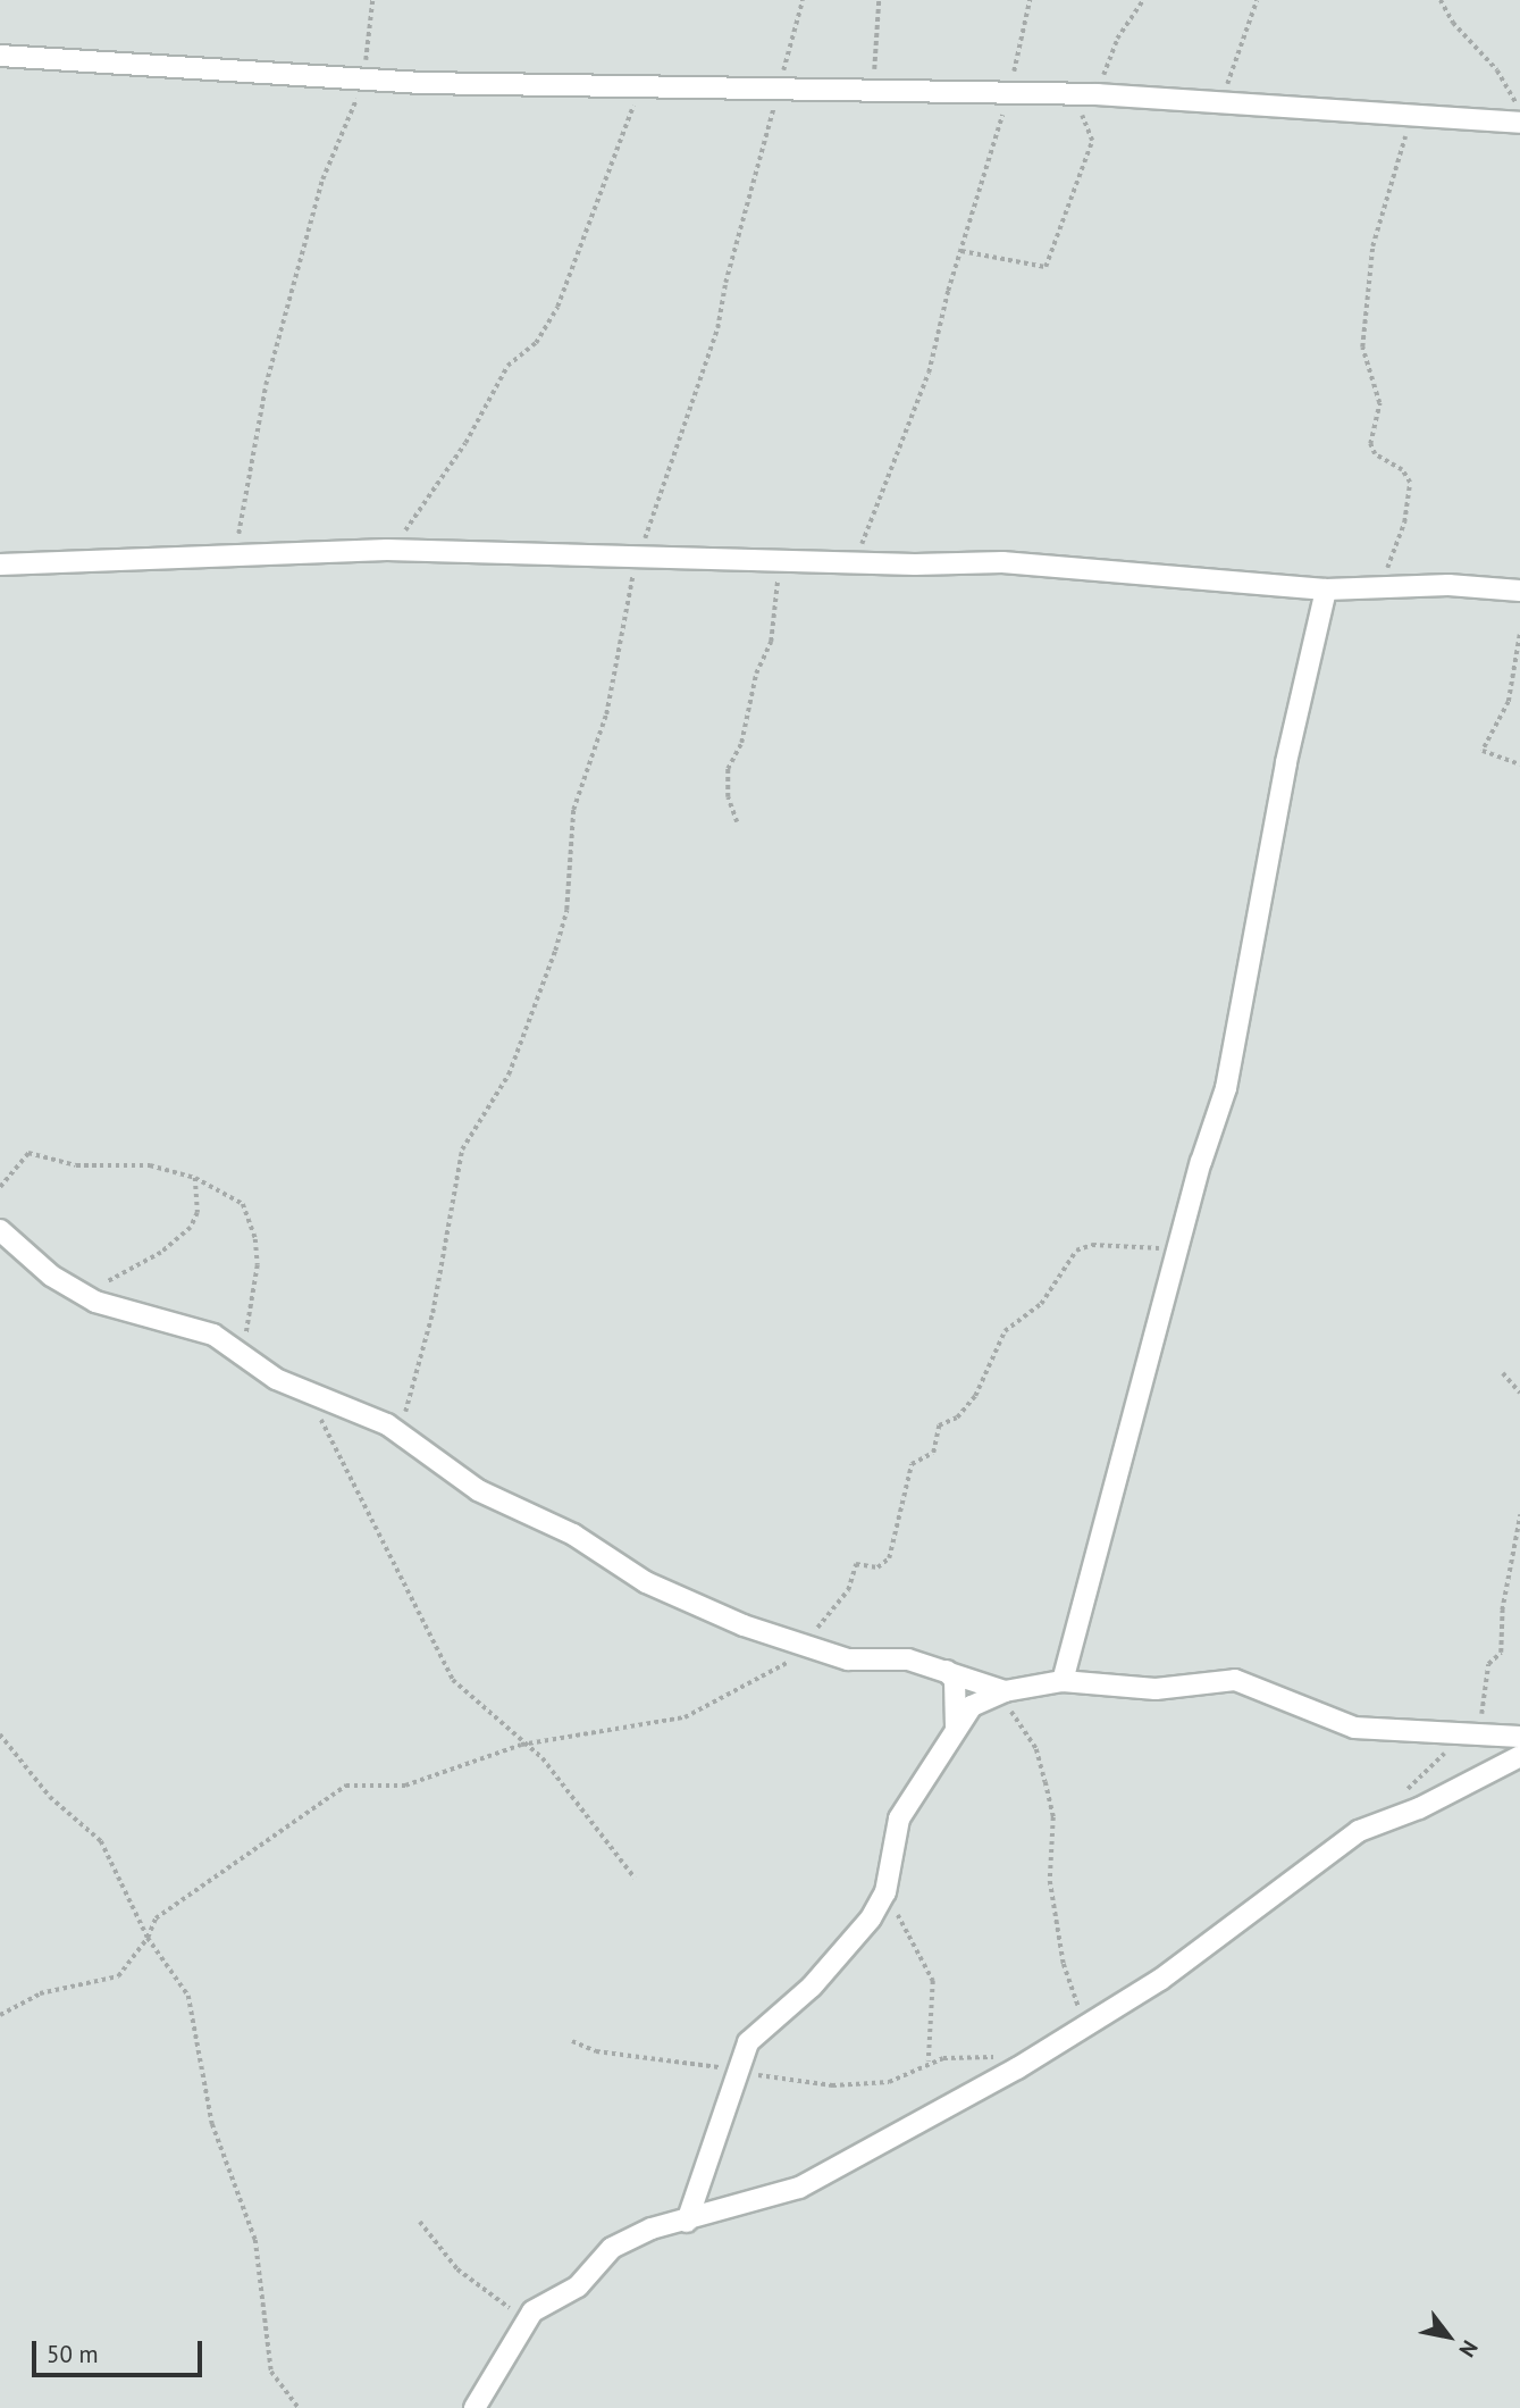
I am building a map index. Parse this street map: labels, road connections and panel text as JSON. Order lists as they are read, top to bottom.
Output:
{
  "scale_bar": "50 m",
  "north": "bottom right"
}
